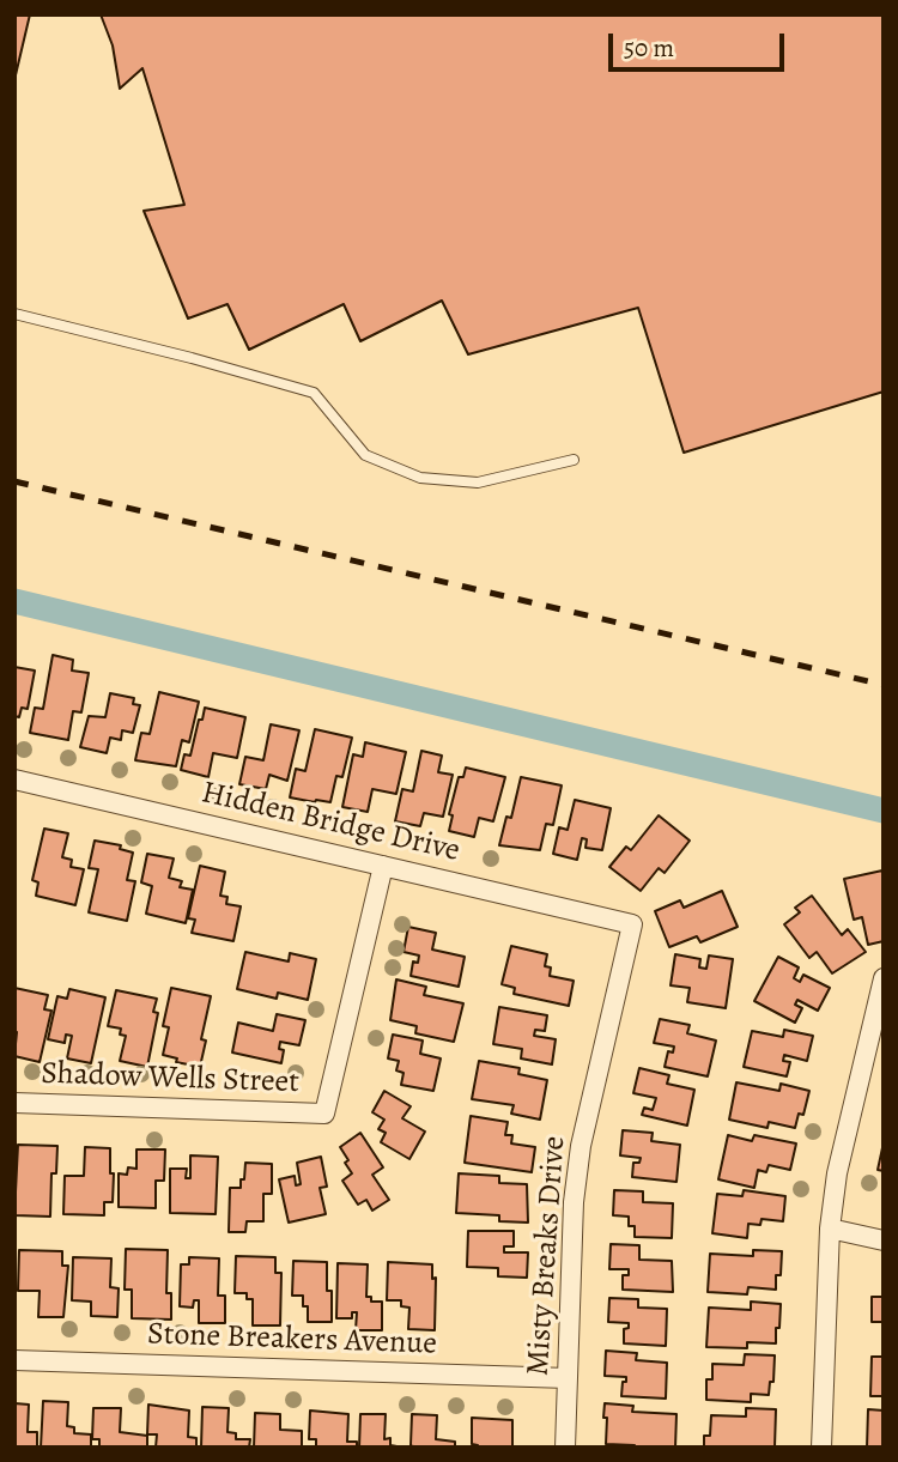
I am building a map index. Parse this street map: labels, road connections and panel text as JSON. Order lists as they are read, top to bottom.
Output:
{
  "streets": {
    "street": [
      "Hidden Bridge Drive",
      "Shadow Wells Street",
      "Misty Breaks Drive",
      "Stone Breakers Avenue"
    ]
  },
  "crossings": [
    ["Hidden Bridge Drive", "Shadow Wells Street"],
    ["Hidden Bridge Drive", "Misty Breaks Drive"],
    ["Misty Breaks Drive", "Stone Breakers Avenue"]
  ],
  "scale_bar": "50 m"
}
